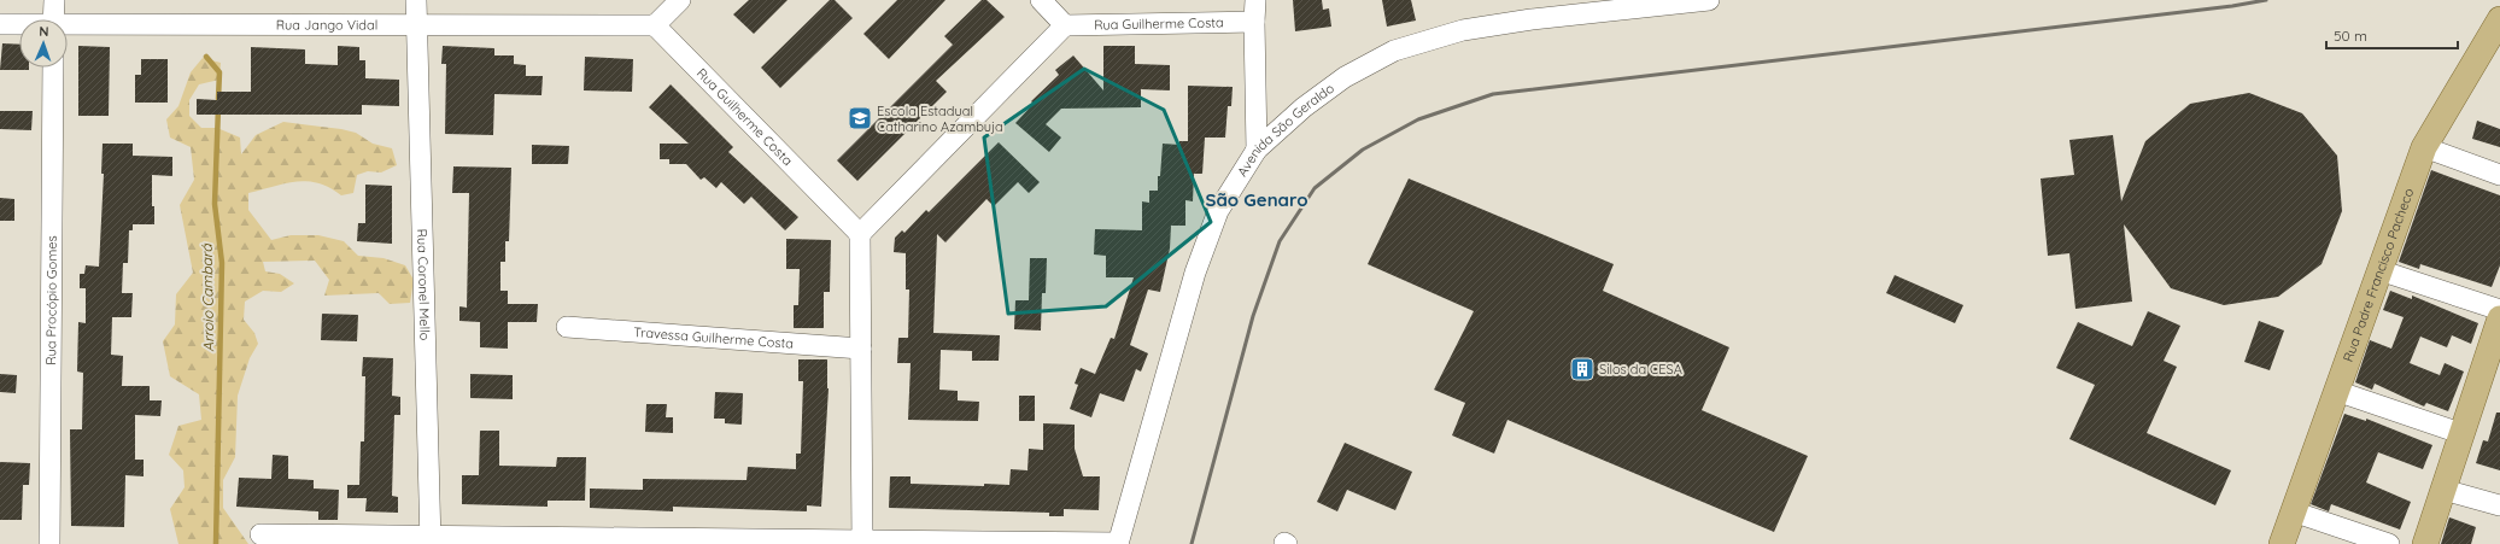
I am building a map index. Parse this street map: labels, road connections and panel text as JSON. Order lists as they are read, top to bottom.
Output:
{
  "streets": {
    "main road": ["Rua Padre Francisco Pacheco"],
    "street": [
      "Rua Guilherme Costa",
      "Rua Jango Vidal",
      "Avenida São Geraldo",
      "Rua Coronel Mello",
      "Rua Procópio Gomes",
      "Travessa Guilherme Costa"
    ]
  },
  "crossings": [
    ["Rua Guilherme Costa", "Rua Jango Vidal"],
    ["Rua Jango Vidal", "Rua Coronel Mello"]
  ],
  "districts": ["São Genaro"],
  "water": ["Arroio Cambará"],
  "places": {
    "school or university": ["Escola Estadual Catharino Azambuja"],
    "building": ["Silos da CESA"]
  },
  "scale_bar": "50 m",
  "north": "top"
}
